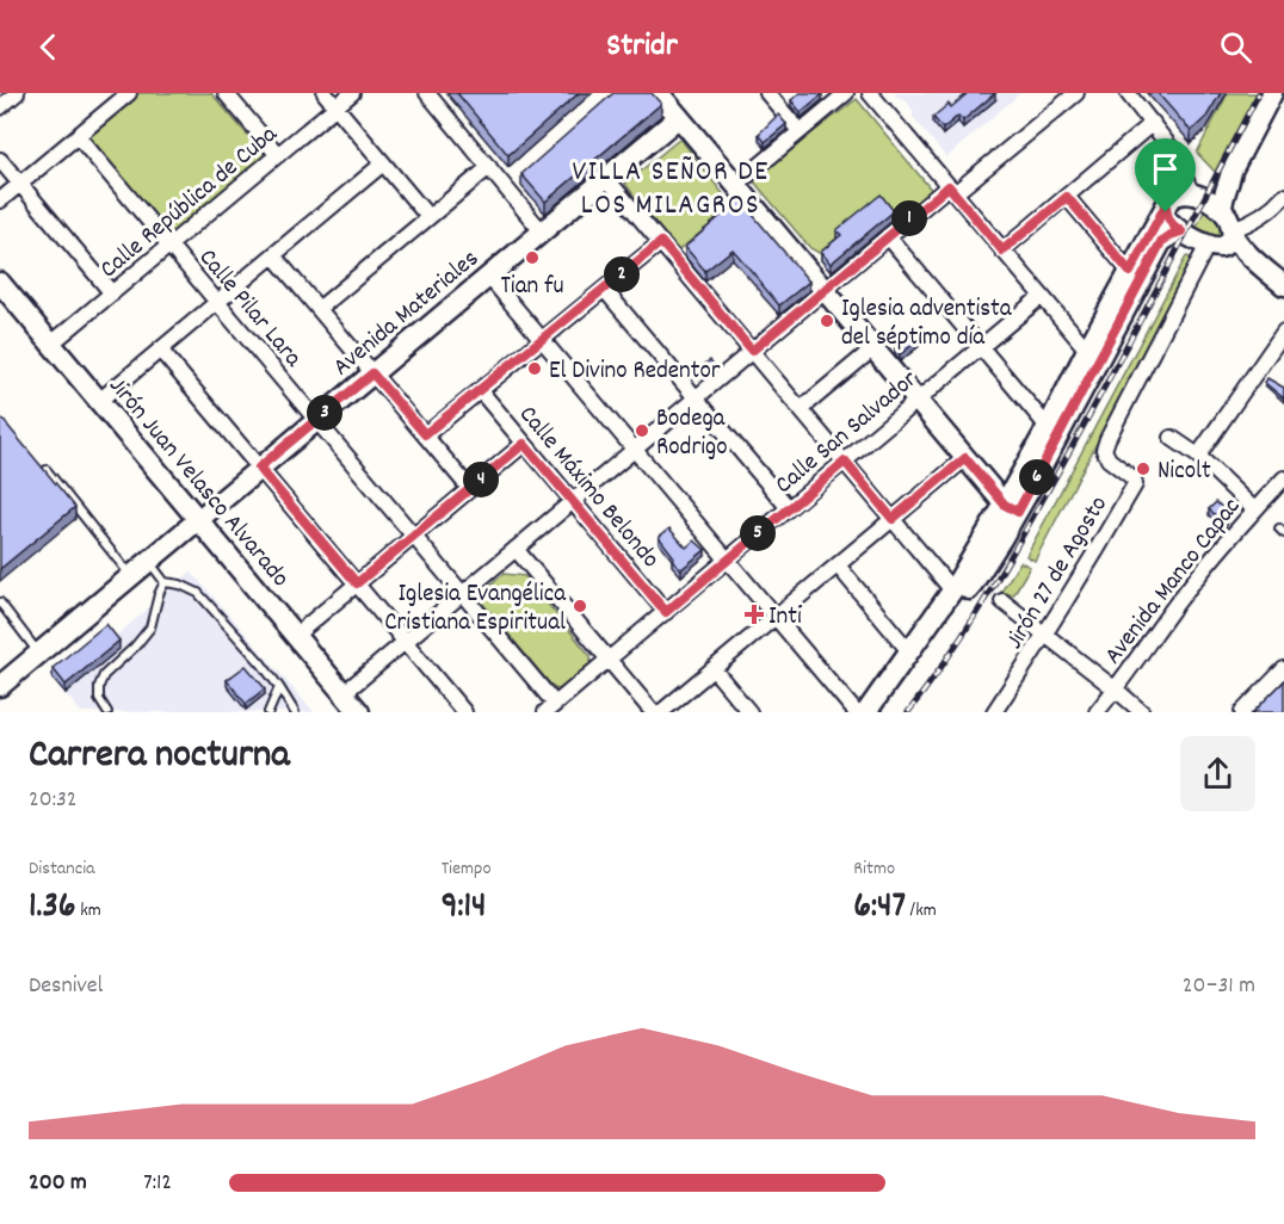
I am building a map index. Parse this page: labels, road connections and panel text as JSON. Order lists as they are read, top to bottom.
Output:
{
  "streets": {
    "street": [
      "Calle República de Cuba",
      "Calle Pilar Lara",
      "Avenida Materiales",
      "Calle San Salvador",
      "Jirón Juan Velasco Alvarado",
      "Calle Máximo Belondo",
      "Jirón 27 de Agosto",
      "Avenida Manco Capac"
    ]
  },
  "crossings": [
    ["Calle República de Cuba", "Calle Pilar Lara"],
    ["Calle República de Cuba", "Jirón Juan Velasco Alvarado"],
    ["Calle Pilar Lara", "Avenida Materiales"],
    ["Calle Pilar Lara", "Calle San Salvador"],
    ["Avenida Materiales", "Jirón Juan Velasco Alvarado"],
    ["Calle San Salvador", "Calle Máximo Belondo"]
  ],
  "districts": ["VILLA SEÑOR DE LOS MILAGROS"],
  "places": {
    "other": [
      "Tian fu",
      "Iglesia adventista del séptimo día",
      "El Divino Redentor",
      "Bodega Rodrigo",
      "Nicolt",
      "Iglesia Evangélica Cristiana Espiritual"
    ],
    "health": ["Inti"]
  },
  "page": {
    "header": "Stridr",
    "pins": [
      "1",
      "2",
      "3",
      "6",
      "4",
      "5"
    ],
    "heading": ["Carrera nocturna", "20:32"],
    "stats": [
      ["Distancia", "1.36 km"],
      ["Tiempo", "9:14"],
      ["Ritmo", "6:47 /km"]
    ],
    "chart": ["Desnivel", "20–31 m"],
    "list": [
      {
        "name": "200 m",
        "note": "7:12"
      }
    ]
  }
}
